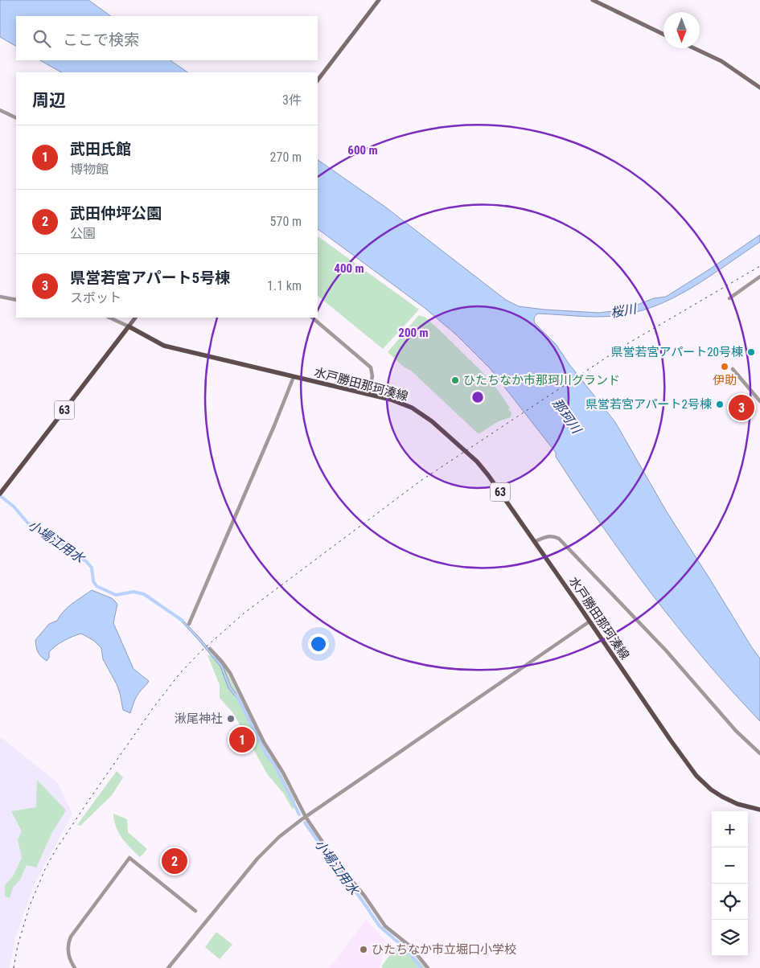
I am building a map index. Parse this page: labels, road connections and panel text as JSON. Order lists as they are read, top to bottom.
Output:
{
  "streets": {
    "main road": ["水戸勝田那珂湊線", "63"]
  },
  "crossings": [
    ["水戸勝田那珂湊線", "63"]
  ],
  "water": ["桜川", "那珂川", "小場江用水"],
  "places": [
    "県営若宮アパート20号棟",
    "伊助",
    "ひたちなか市那珂川グランド",
    "県営若宮アパート2号棟",
    "湫尾神社",
    "ひたちなか市立堀口小学校"
  ],
  "north": "bottom",
  "page": {
    "search": "ここで検索",
    "heading": ["周辺", "3件"],
    "list": [
      {
        "mark": "1",
        "name": "武田氏館",
        "note": "博物館",
        "value": "270 m"
      },
      {
        "mark": "2",
        "name": "武田仲坪公園",
        "note": "公園",
        "value": "570 m"
      },
      {
        "mark": "3",
        "name": "県営若宮アパート5号棟",
        "note": "スポット",
        "value": "1.1 km"
      }
    ],
    "pins": ["3", "1", "2"],
    "map_buttons": ["+", "−"]
  },
  "rings": ["600 m", "400 m", "200 m"]
}
